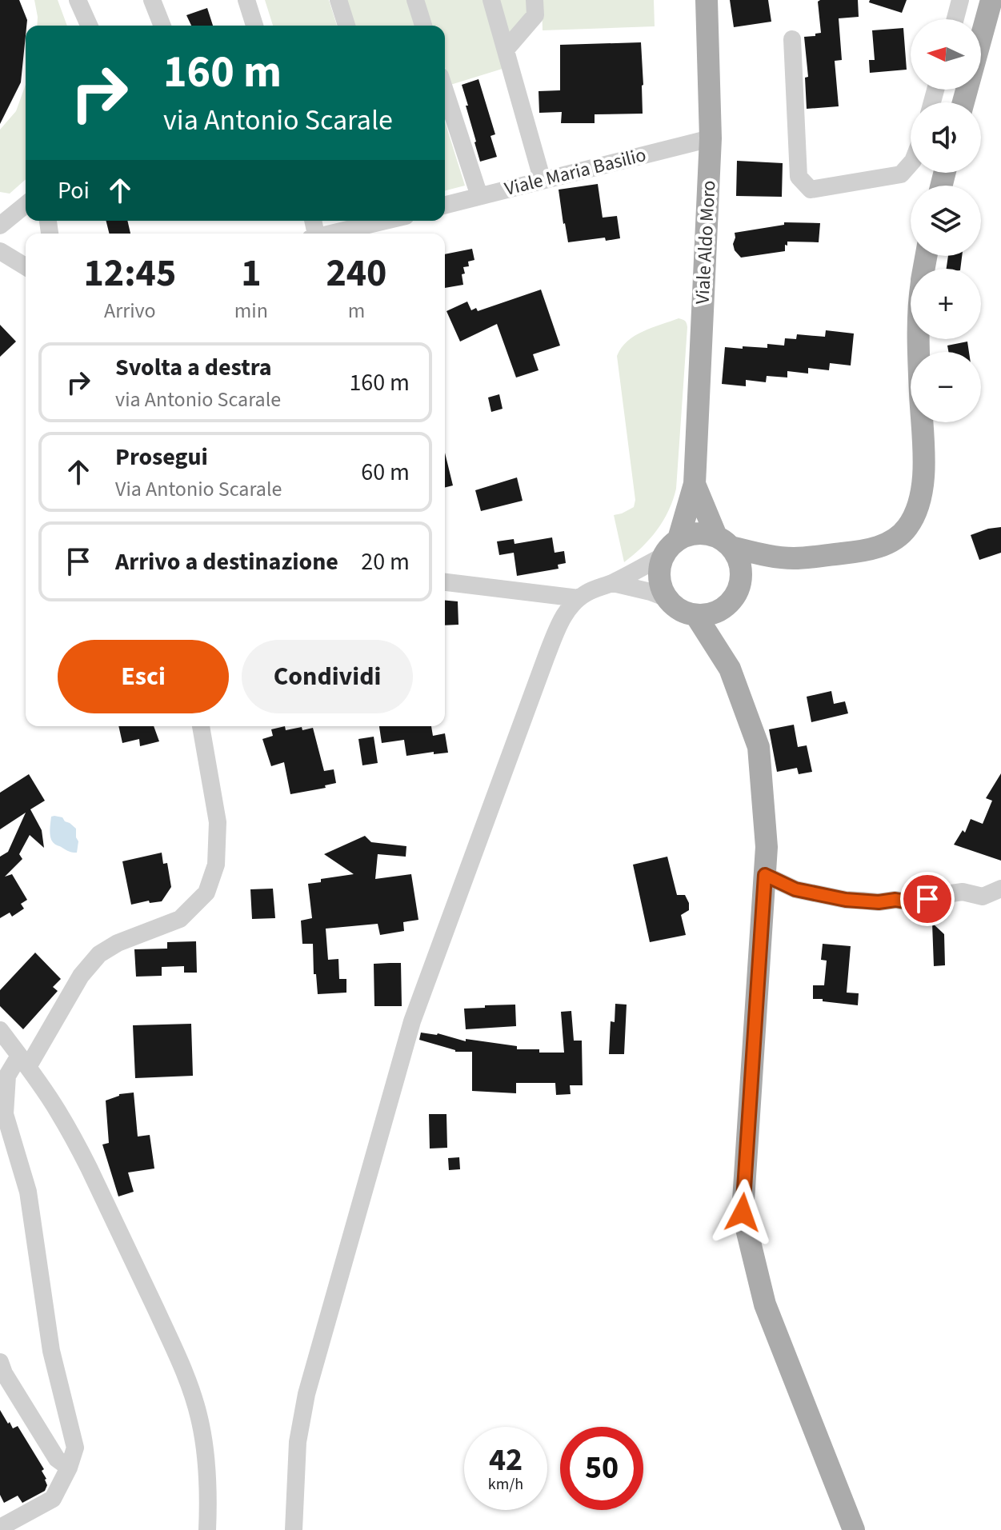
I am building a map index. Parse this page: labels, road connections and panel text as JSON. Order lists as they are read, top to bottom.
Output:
{
  "streets": {
    "main road": ["Viale Aldo Moro"],
    "street": ["Viale Maria Basilio"]
  },
  "crossings": [
    ["Viale Maria Basilio", "Viale Aldo Moro"]
  ],
  "north": "left",
  "page": {
    "map_buttons": ["+", "−"],
    "turn": ["160 m", "via Antonio Scarale"],
    "then": "Poi",
    "eta": [
      "12:45",
      "Arrivo",
      "1",
      "min",
      "240",
      "m"
    ],
    "list": [
      {
        "name": "Svolta a destra",
        "note": "via Antonio Scarale",
        "value": "160 m"
      },
      {
        "name": "Prosegui",
        "note": "Via Antonio Scarale",
        "value": "60 m"
      },
      {
        "name": "Arrivo a destinazione",
        "value": "20 m"
      }
    ],
    "buttons": ["Esci", "Condividi"],
    "speed": "42 km/h",
    "limit": "50"
  }
}
